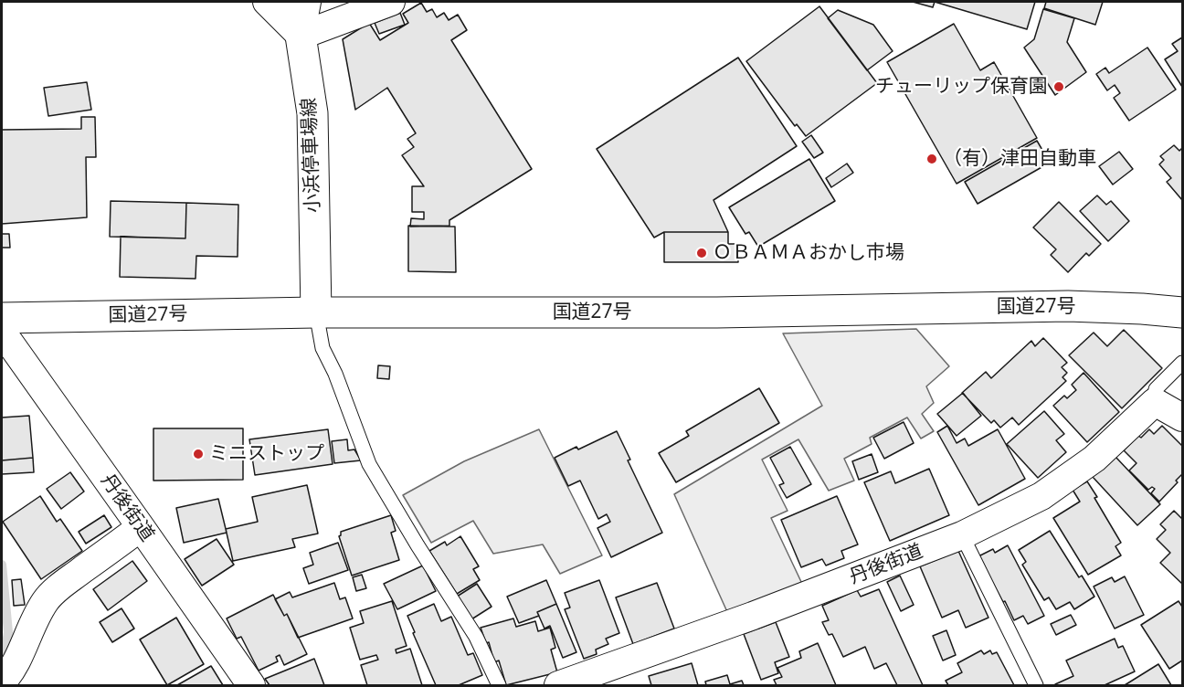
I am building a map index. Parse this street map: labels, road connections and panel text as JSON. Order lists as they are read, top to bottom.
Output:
{
  "streets": {
    "main road": ["小浜停車場線", "国道27号"],
    "street": ["丹後街道"]
  },
  "crossings": [
    ["小浜停車場線", "国道27号"]
  ],
  "places": [
    "チューリップ保育園",
    "（有）津田自動車",
    "ＯＢＡＭＡおかし市場",
    "ミニストップ"
  ]
}
